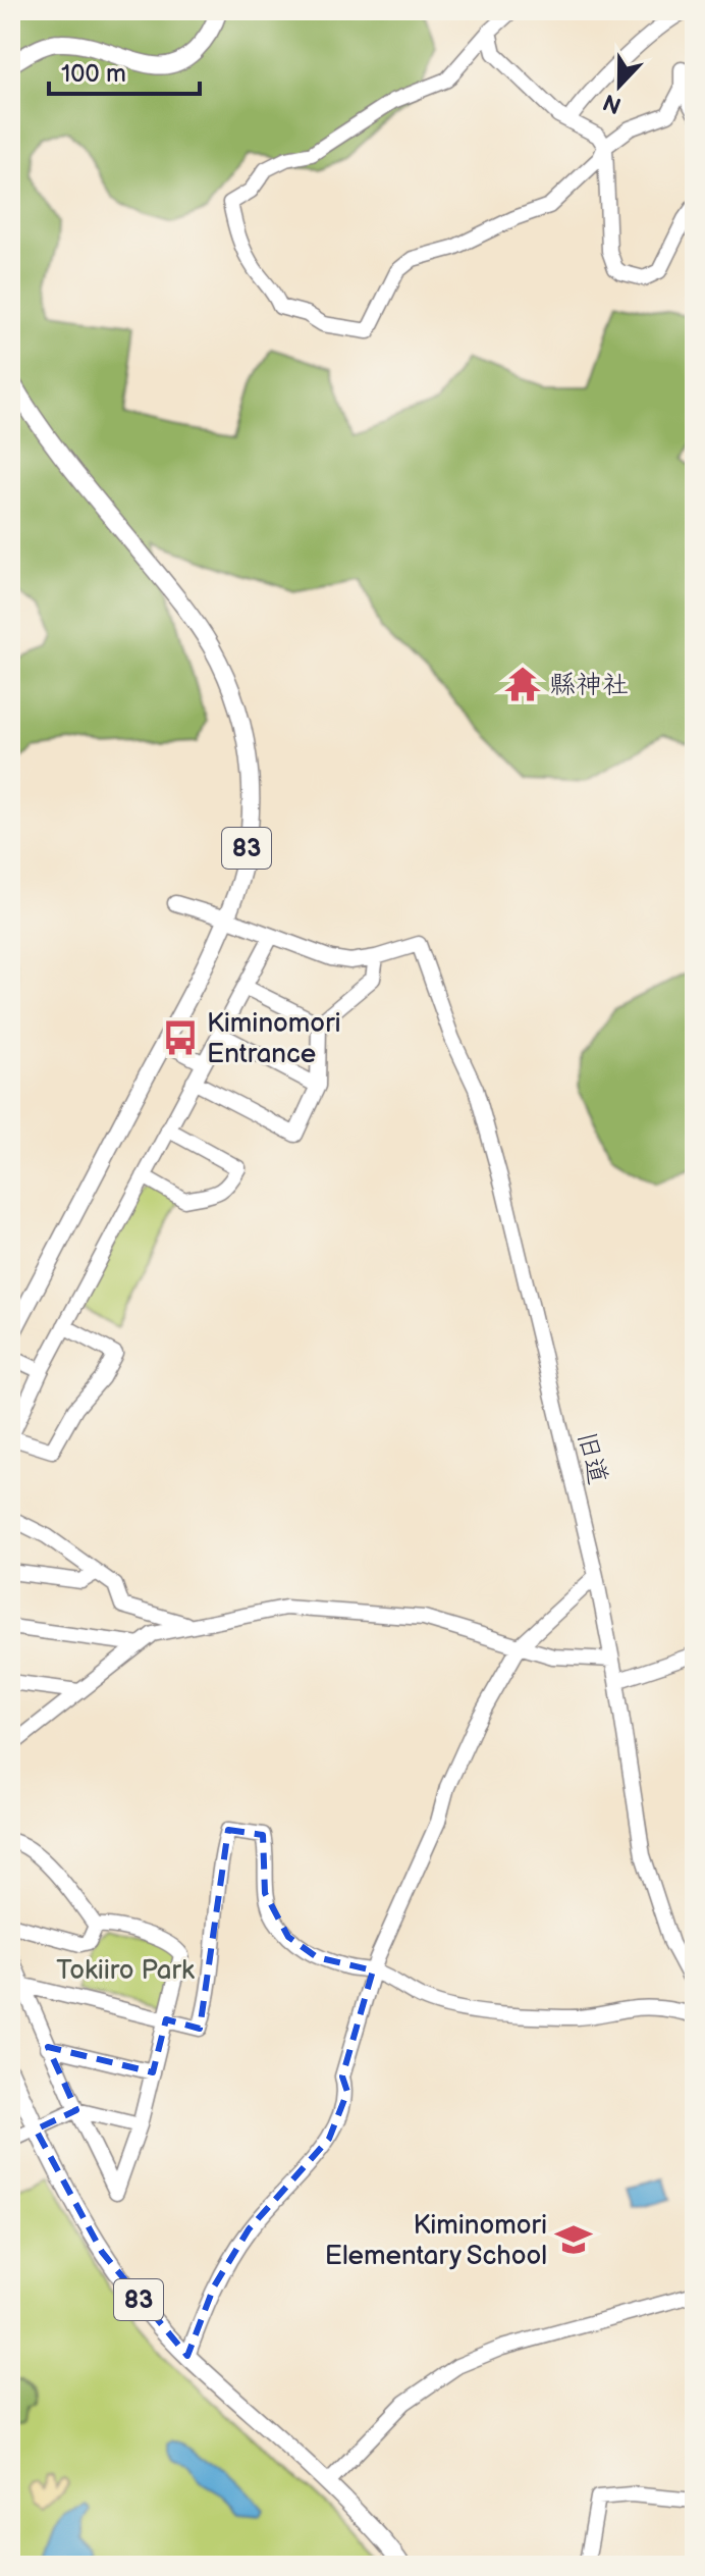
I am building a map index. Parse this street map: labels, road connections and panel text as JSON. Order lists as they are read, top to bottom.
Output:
{
  "streets": {
    "main road": ["83"],
    "street": ["旧道"]
  },
  "parks": ["Tokiiro Park"],
  "places": {
    "temple": ["縣神社"],
    "bus stop": ["Kiminomori Entrance"],
    "school or university": ["Kiminomori Elementary School"]
  },
  "scale_bar": "100 m",
  "north": "bottom"
}
